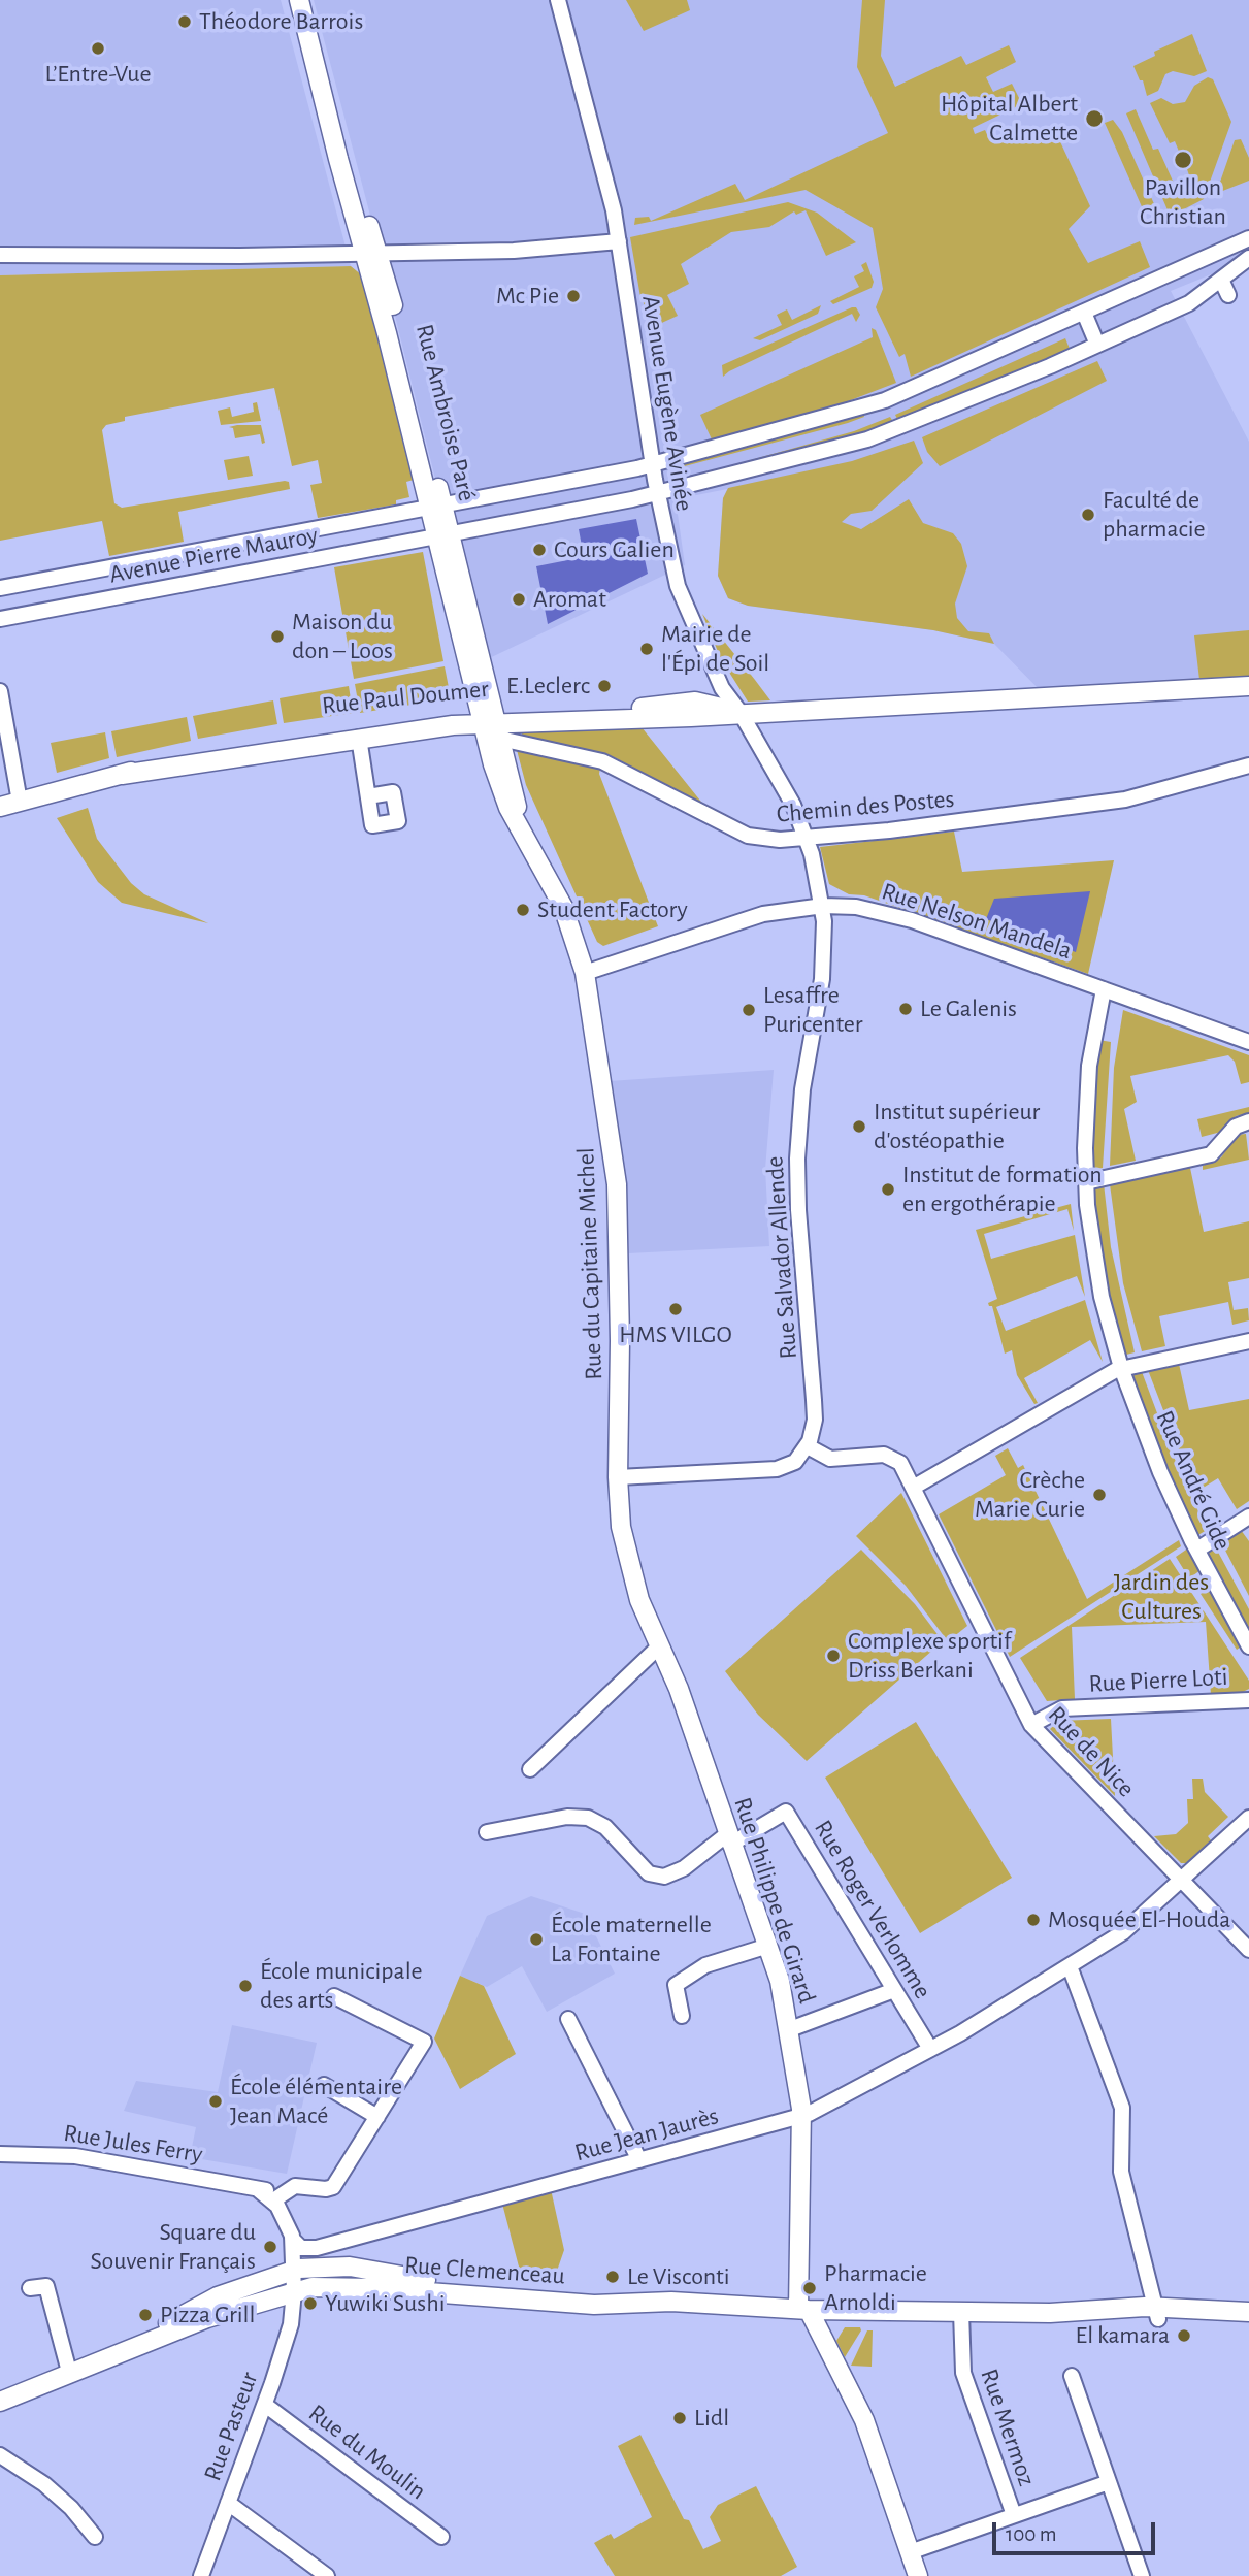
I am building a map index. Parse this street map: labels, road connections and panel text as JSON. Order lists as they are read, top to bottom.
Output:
{
  "streets": {
    "main road": [
      "Rue Ambroise Paré",
      "Rue Paul Doumer",
      "Rue du Capitaine Michel",
      "Rue Philippe de Girard",
      "Rue Clemenceau"
    ],
    "street": [
      "Avenue Eugène Avinée",
      "Avenue Pierre Mauroy",
      "Chemin des Postes",
      "Rue Nelson Mandela",
      "Rue Salvador Allende",
      "Rue André Gide",
      "Rue Pierre Loti",
      "Rue de Nice",
      "Rue Roger Verlomme",
      "Rue Jean Jaurès",
      "Rue Jules Ferry",
      "Rue Pasteur",
      "Rue Mermoz",
      "Rue du Moulin"
    ]
  },
  "crossings": [
    ["Avenue Eugène Avinée", "Avenue Pierre Mauroy"],
    ["Avenue Eugène Avinée", "Rue Paul Doumer"],
    ["Avenue Eugène Avinée", "Rue Salvador Allende"],
    ["Rue Ambroise Paré", "Avenue Pierre Mauroy"],
    ["Rue Ambroise Paré", "Rue Paul Doumer"],
    ["Rue Ambroise Paré", "Chemin des Postes"],
    ["Rue Ambroise Paré", "Rue du Capitaine Michel"],
    ["Rue Paul Doumer", "Chemin des Postes"],
    ["Rue Paul Doumer", "Rue Salvador Allende"],
    ["Rue Paul Doumer", "Rue du Capitaine Michel"],
    ["Chemin des Postes", "Rue Salvador Allende"],
    ["Chemin des Postes", "Rue du Capitaine Michel"],
    ["Rue Nelson Mandela", "Rue Salvador Allende"],
    ["Rue Nelson Mandela", "Rue du Capitaine Michel"],
    ["Rue Nelson Mandela", "Rue André Gide"],
    ["Rue Salvador Allende", "Rue de Nice"],
    ["Rue du Capitaine Michel", "Rue Philippe de Girard"],
    ["Rue Pierre Loti", "Rue de Nice"],
    ["Rue de Nice", "Rue Jean Jaurès"],
    ["Rue Philippe de Girard", "Rue Roger Verlomme"],
    ["Rue Philippe de Girard", "Rue Jean Jaurès"],
    ["Rue Philippe de Girard", "Rue Clemenceau"],
    ["Rue Roger Verlomme", "Rue Jean Jaurès"],
    ["Rue Clemenceau", "Rue Pasteur"],
    ["Rue Clemenceau", "Rue Mermoz"],
    ["Rue Pasteur", "Rue du Moulin"]
  ],
  "parks": ["Jardin des Cultures"],
  "places": [
    "Théodore Barrois",
    "L’Entre-Vue",
    "Hôpital Albert Calmette",
    "Pavillon Christian",
    "Mc Pie",
    "Faculté de pharmacie",
    "Cours Galien",
    "Aromat",
    "Maison du don – Loos",
    "Mairie de l'Épi de Soil",
    "E.Leclerc",
    "Student Factory",
    "Le Galenis",
    "Lesaffre Puricenter",
    "Institut supérieur d'ostéopathie",
    "Institut de formation en ergothérapie",
    "HMS VILGO",
    "Crèche Marie Curie",
    "Complexe sportif Driss Berkani",
    "Mosquée El-Houda",
    "École maternelle La Fontaine",
    "École municipale des arts",
    "École élémentaire Jean Macé",
    "Square du Souvenir Français",
    "Le Visconti",
    "Pharmacie Arnoldi",
    "Yuwiki Sushi",
    "Pizza Grill",
    "El kamara",
    "Lidl"
  ],
  "scale_bar": "100 m"
}
